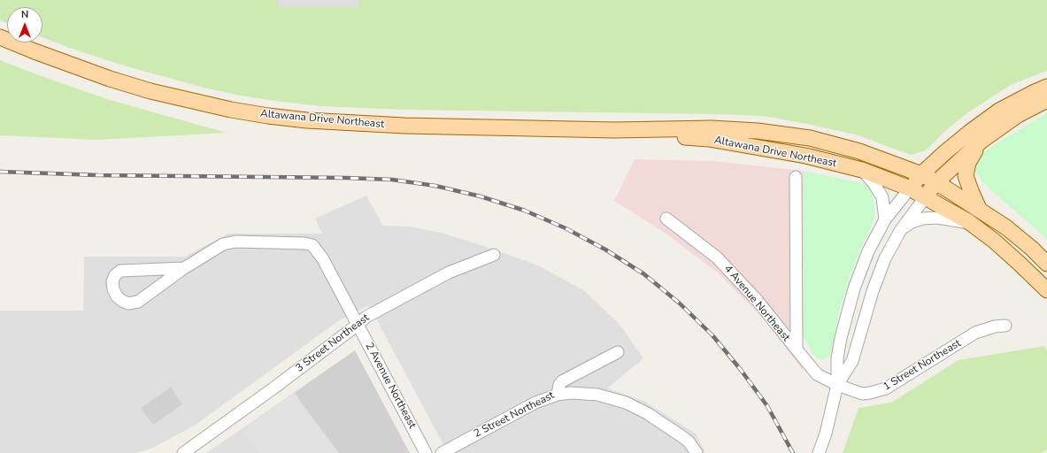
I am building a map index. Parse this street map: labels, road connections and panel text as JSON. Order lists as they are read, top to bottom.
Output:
{
  "streets": {
    "main road": ["Altawana Drive Northeast"],
    "street": [
      "4 Avenue Northeast",
      "3 Street Northeast",
      "1 Street Northeast",
      "2 Avenue Northeast",
      "2 Street Northeast"
    ]
  },
  "crossings": [
    ["4 Avenue Northeast", "1 Street Northeast"],
    ["3 Street Northeast", "2 Avenue Northeast"]
  ],
  "north": "top"
}
